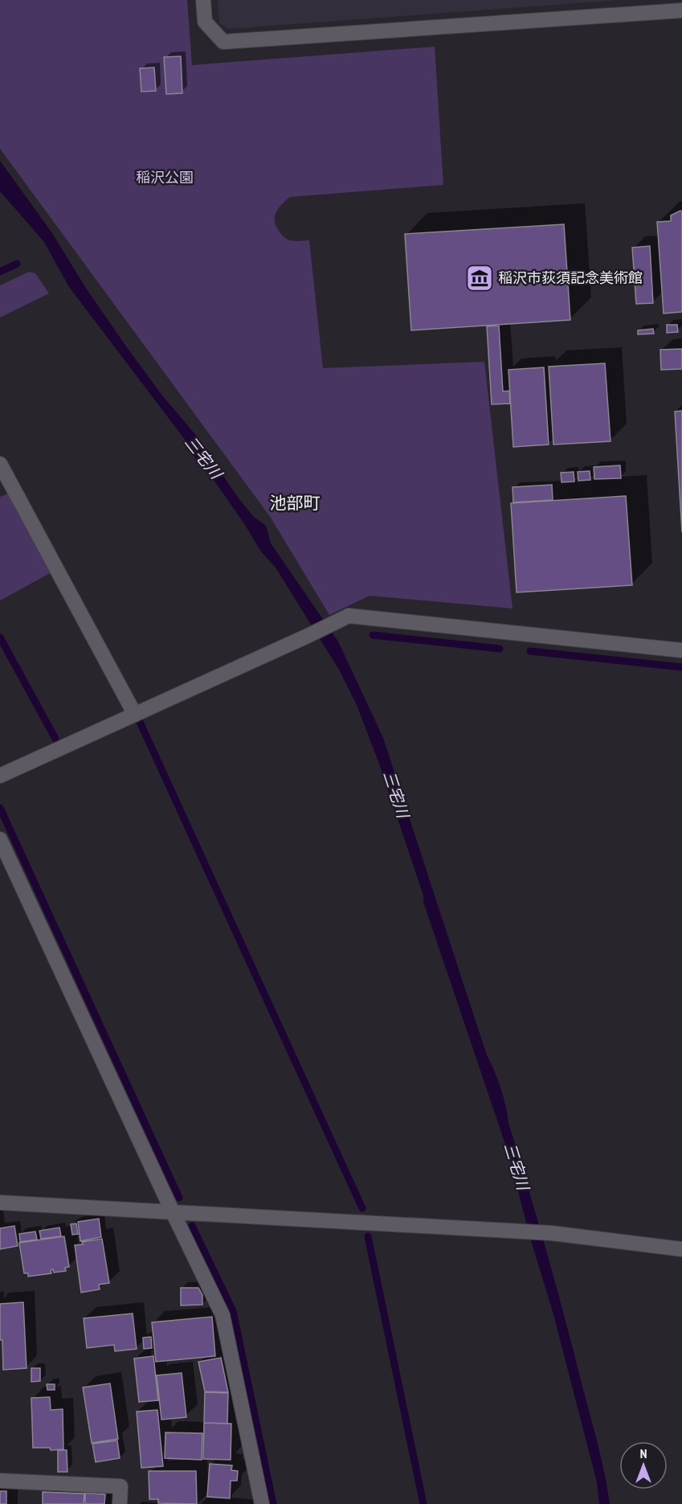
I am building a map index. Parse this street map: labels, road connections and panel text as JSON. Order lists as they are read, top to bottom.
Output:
{
  "districts": ["池部町"],
  "water": ["三宅川"],
  "parks": ["稲沢公園"],
  "places": {
    "museum": ["稲沢市荻須記念美術館"]
  },
  "north": "top"
}
